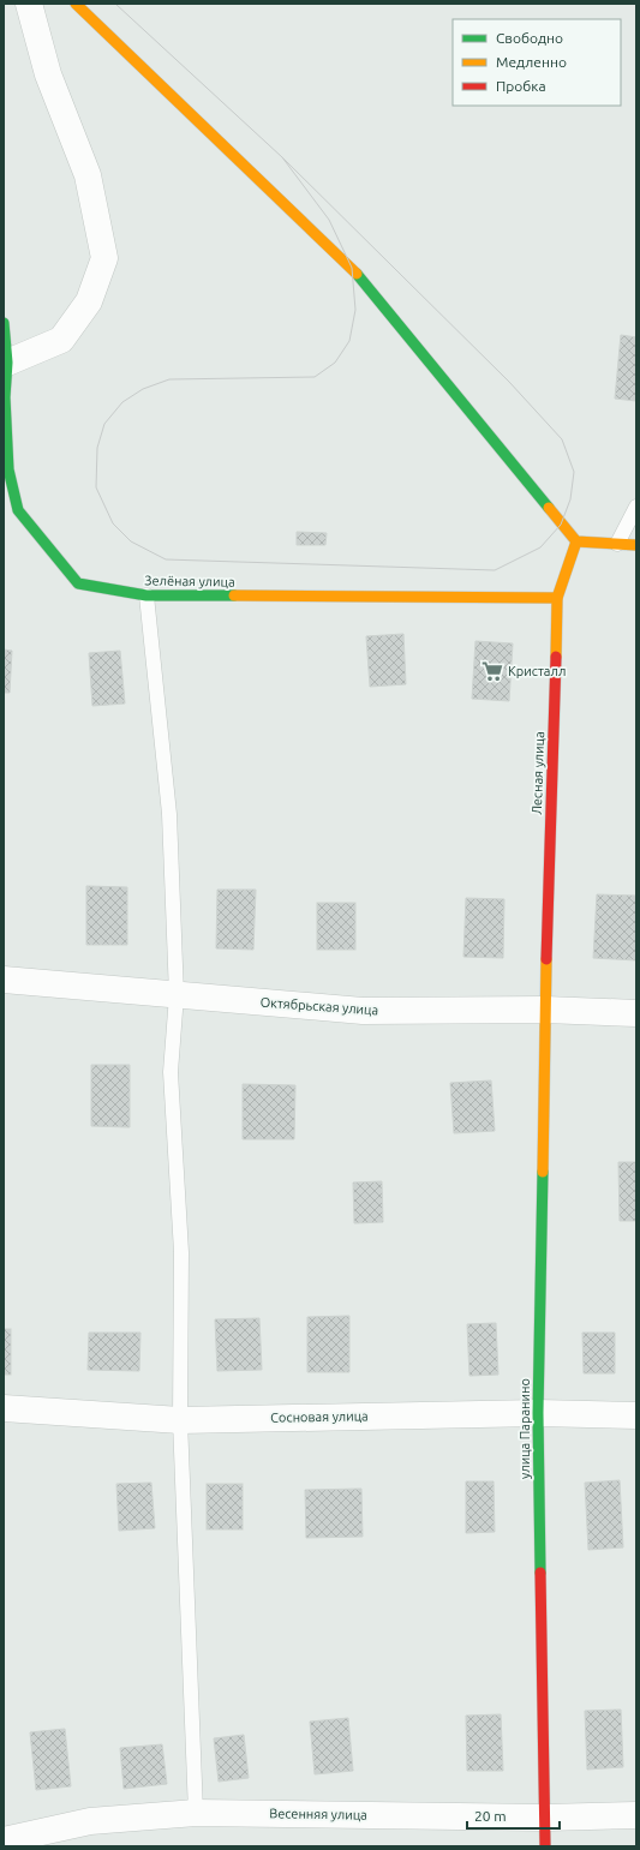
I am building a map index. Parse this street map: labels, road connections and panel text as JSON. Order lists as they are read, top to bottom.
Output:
{
  "streets": {
    "street": [
      "Зелёная улица",
      "Лесная улица",
      "Октябрьская улица",
      "Сосновая улица",
      "улица Паранино",
      "Весенняя улица"
    ]
  },
  "crossings": [
    ["Зелёная улица", "Лесная улица"],
    ["Лесная улица", "Октябрьская улица"],
    ["Лесная улица", "улица Паранино"],
    ["Октябрьская улица", "улица Паранино"],
    ["Сосновая улица", "улица Паранино"],
    ["улица Паранино", "Весенняя улица"]
  ],
  "places": {
    "supermarket": ["Кристалл"]
  },
  "legend": ["Свободно", "Медленно", "Пробка"],
  "scale_bar": "20 m"
}
